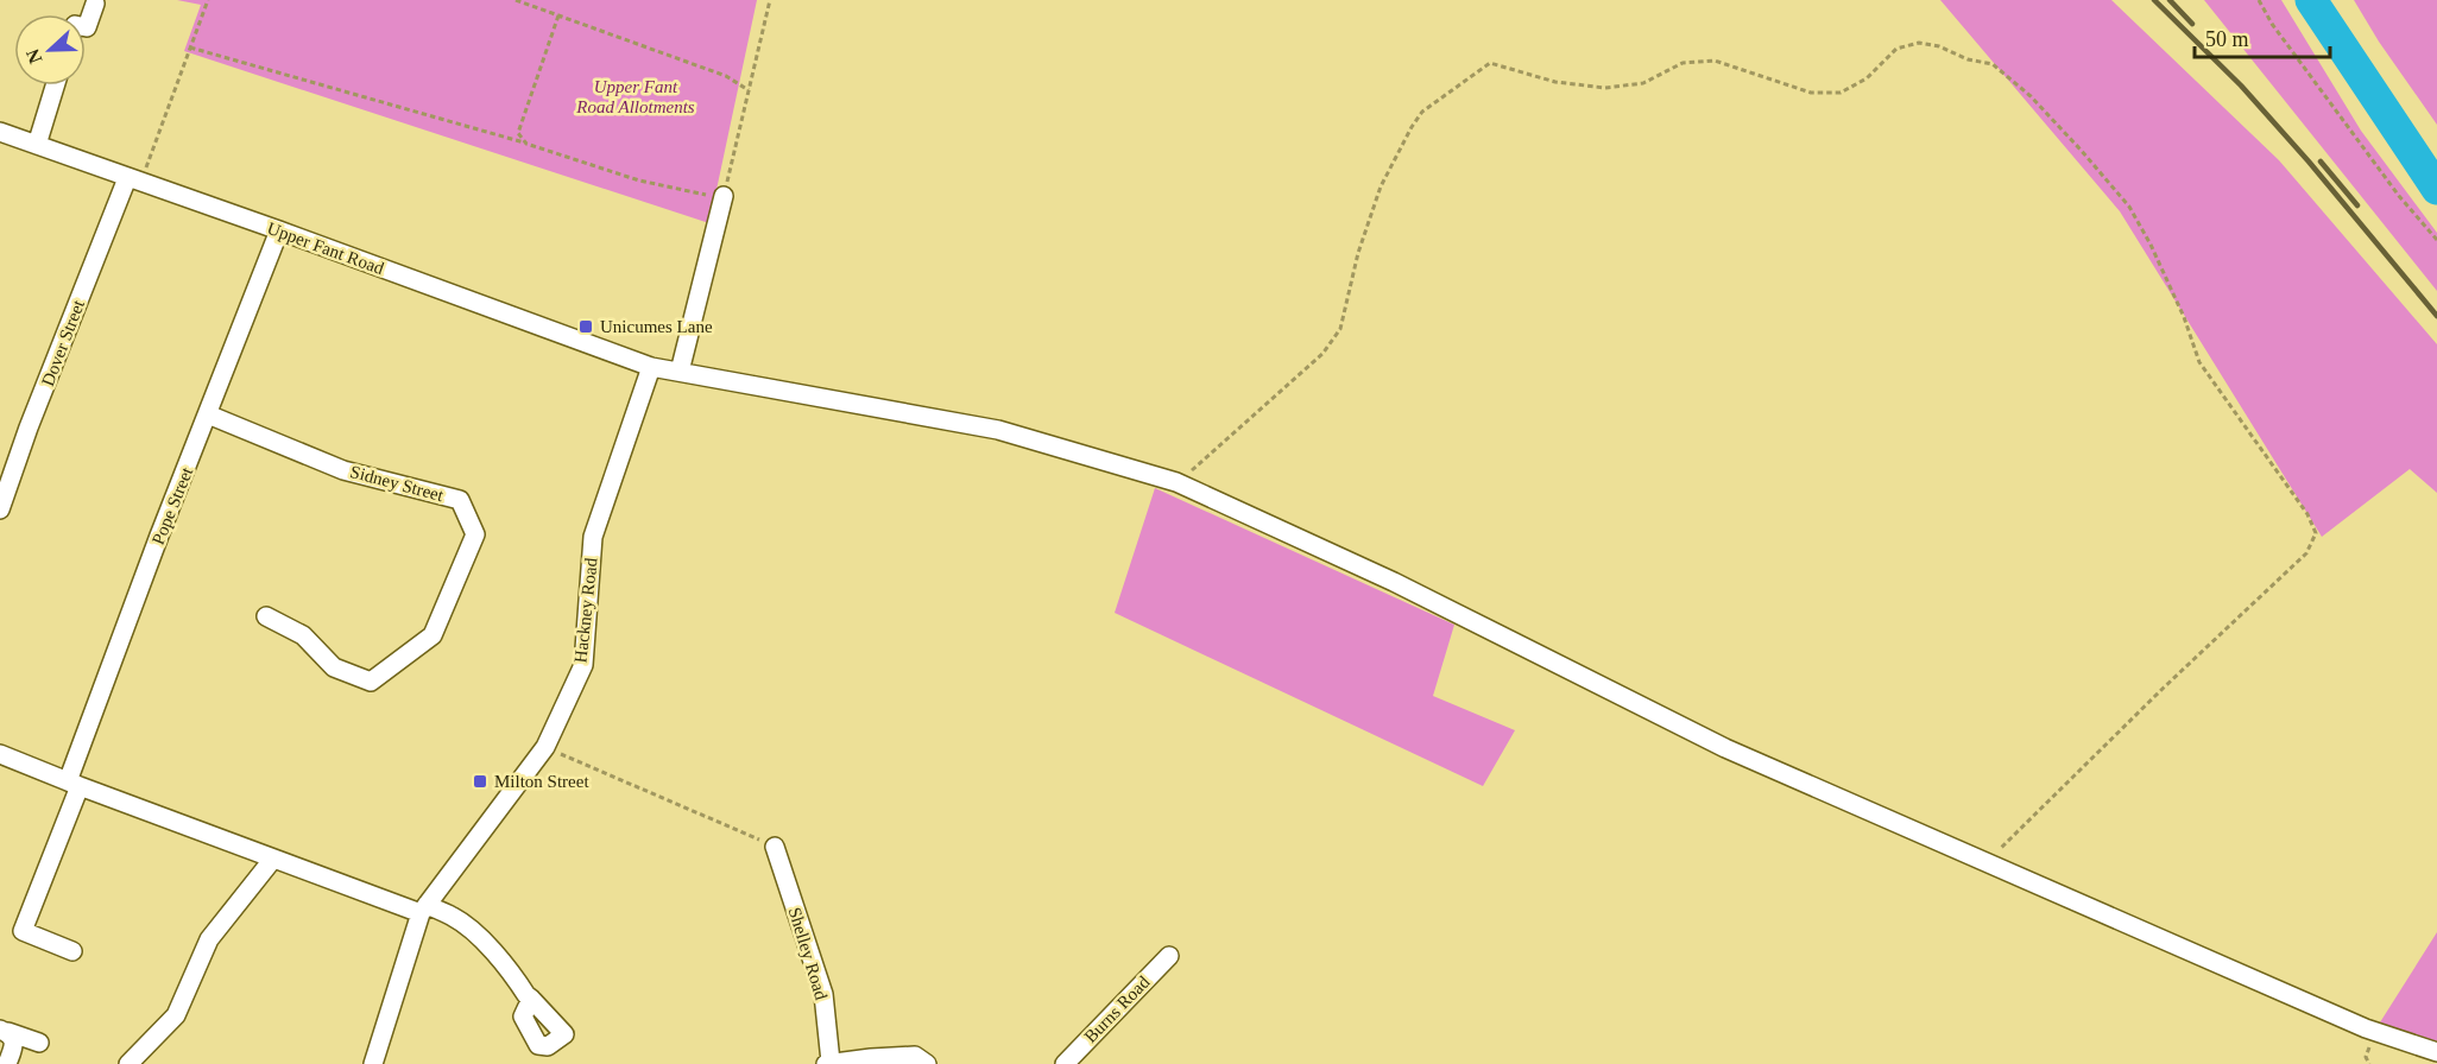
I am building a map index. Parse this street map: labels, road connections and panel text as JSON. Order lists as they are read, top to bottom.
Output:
{
  "streets": {
    "street": [
      "Upper Fant Road",
      "Dover Street",
      "Sidney Street",
      "Pope Street",
      "Hackney Road",
      "Shelley Road",
      "Burns Road"
    ]
  },
  "crossings": [
    ["Upper Fant Road", "Dover Street"],
    ["Upper Fant Road", "Pope Street"],
    ["Upper Fant Road", "Hackney Road"],
    ["Sidney Street", "Pope Street"]
  ],
  "parks": ["Upper Fant Road Allotments"],
  "places": {
    "transit": ["Unicumes Lane", "Milton Street"]
  },
  "scale_bar": "50 m",
  "north": "left"
}
